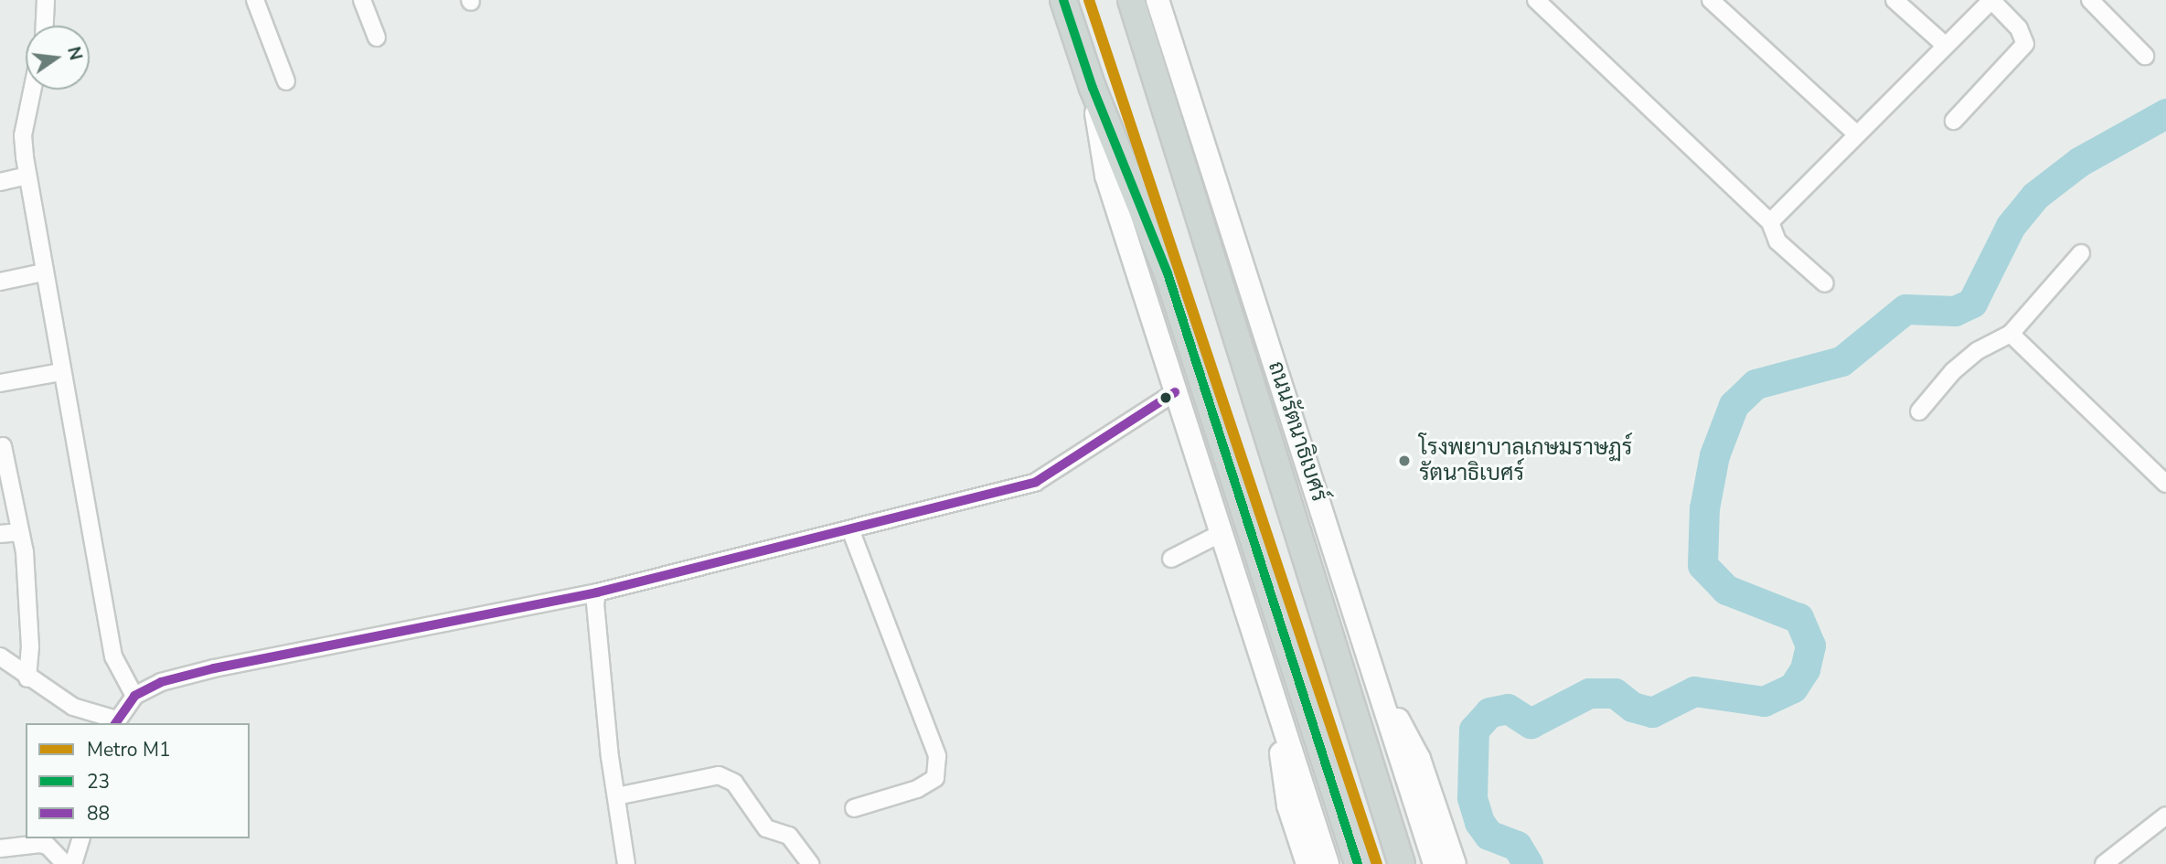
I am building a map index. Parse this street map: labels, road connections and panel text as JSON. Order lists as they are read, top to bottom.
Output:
{
  "streets": {
    "main road": ["ถนนรัตนาธิเบศร์"]
  },
  "places": ["โรงพยาบาลเกษมราษฏร์ รัตนาธิเบศร์"],
  "lines": ["metro line M1", "transit line 23", "transit line 88"],
  "legend": ["Metro M1", "23", "88"],
  "north": "right"
}
